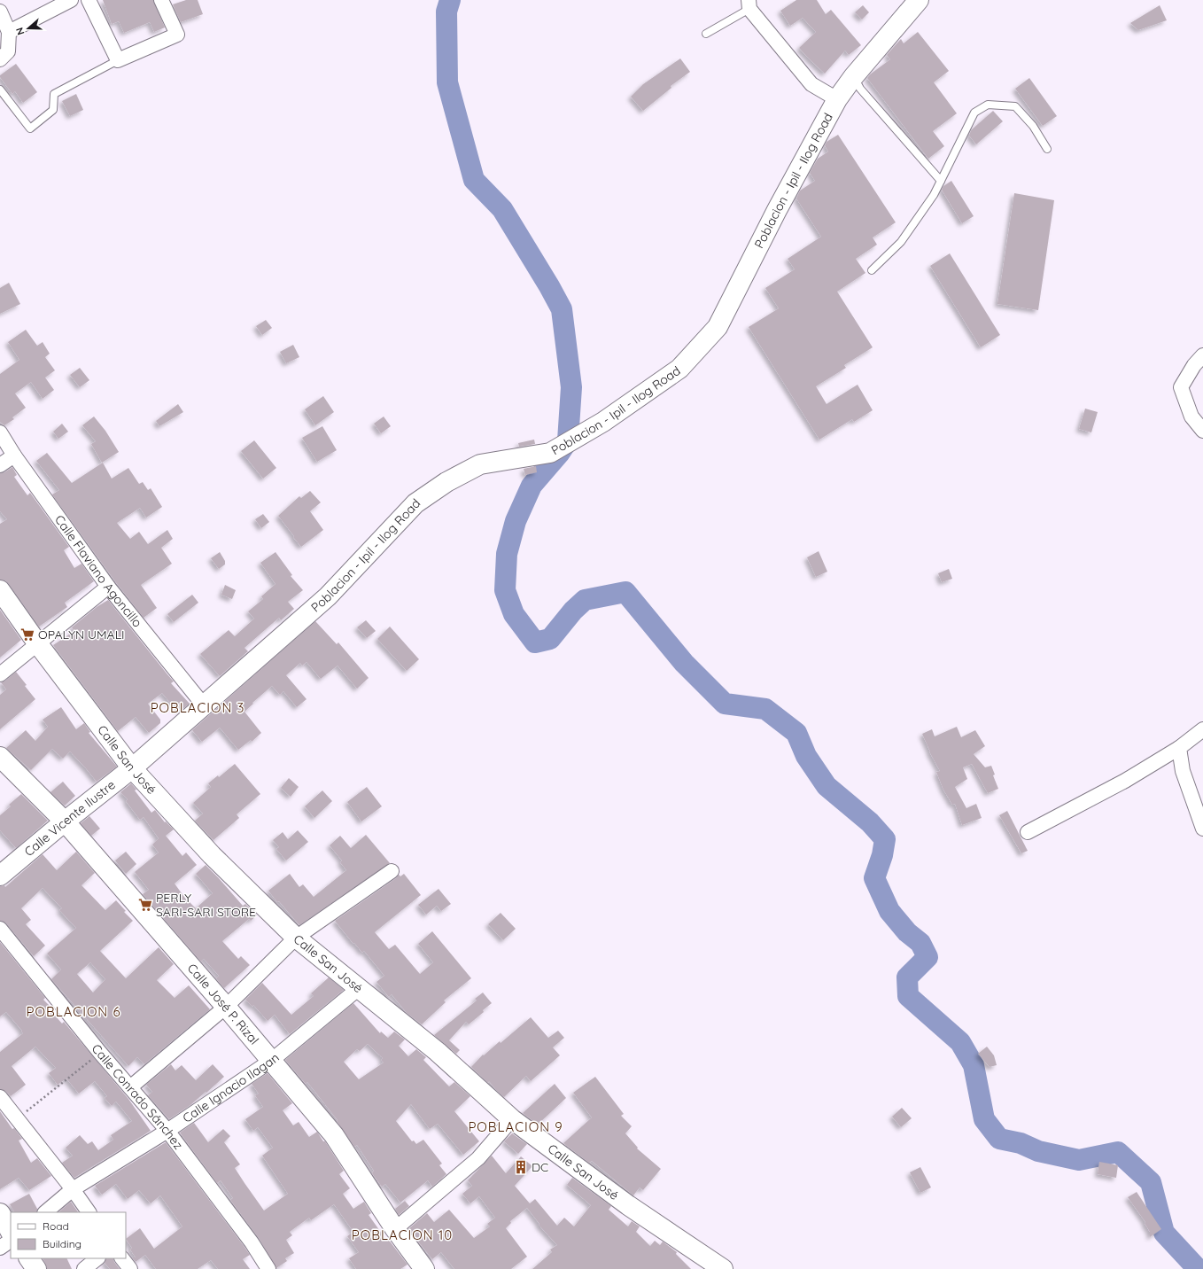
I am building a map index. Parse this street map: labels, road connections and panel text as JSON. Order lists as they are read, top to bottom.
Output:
{
  "streets": {
    "street": [
      "Poblacion - Ipil - Ilog Road",
      "Calle Flaviano Agoncillo",
      "Calle San José",
      "Calle Vicente Ilustre",
      "Calle José P. Rizal",
      "Calle Ignacio Ilagan",
      "Calle Conrado Sánchez"
    ]
  },
  "crossings": [
    ["Poblacion - Ipil - Ilog Road", "Calle Flaviano Agoncillo"],
    ["Poblacion - Ipil - Ilog Road", "Calle Vicente Ilustre"],
    ["Calle Flaviano Agoncillo", "Calle Vicente Ilustre"],
    ["Calle San José", "Calle Vicente Ilustre"],
    ["Calle San José", "Calle Ignacio Ilagan"],
    ["Calle Vicente Ilustre", "Calle José P. Rizal"],
    ["Calle José P. Rizal", "Calle Ignacio Ilagan"],
    ["Calle Ignacio Ilagan", "Calle Conrado Sánchez"]
  ],
  "districts": [
    "POBLACION 3",
    "POBLACION 6",
    "POBLACION 9",
    "POBLACION 10"
  ],
  "places": {
    "supermarket": ["OPALYN UMALI", "PERLY SARI-SARI STORE"],
    "building": ["DC"]
  },
  "legend": ["Road", "Building"],
  "north": "left"
}
